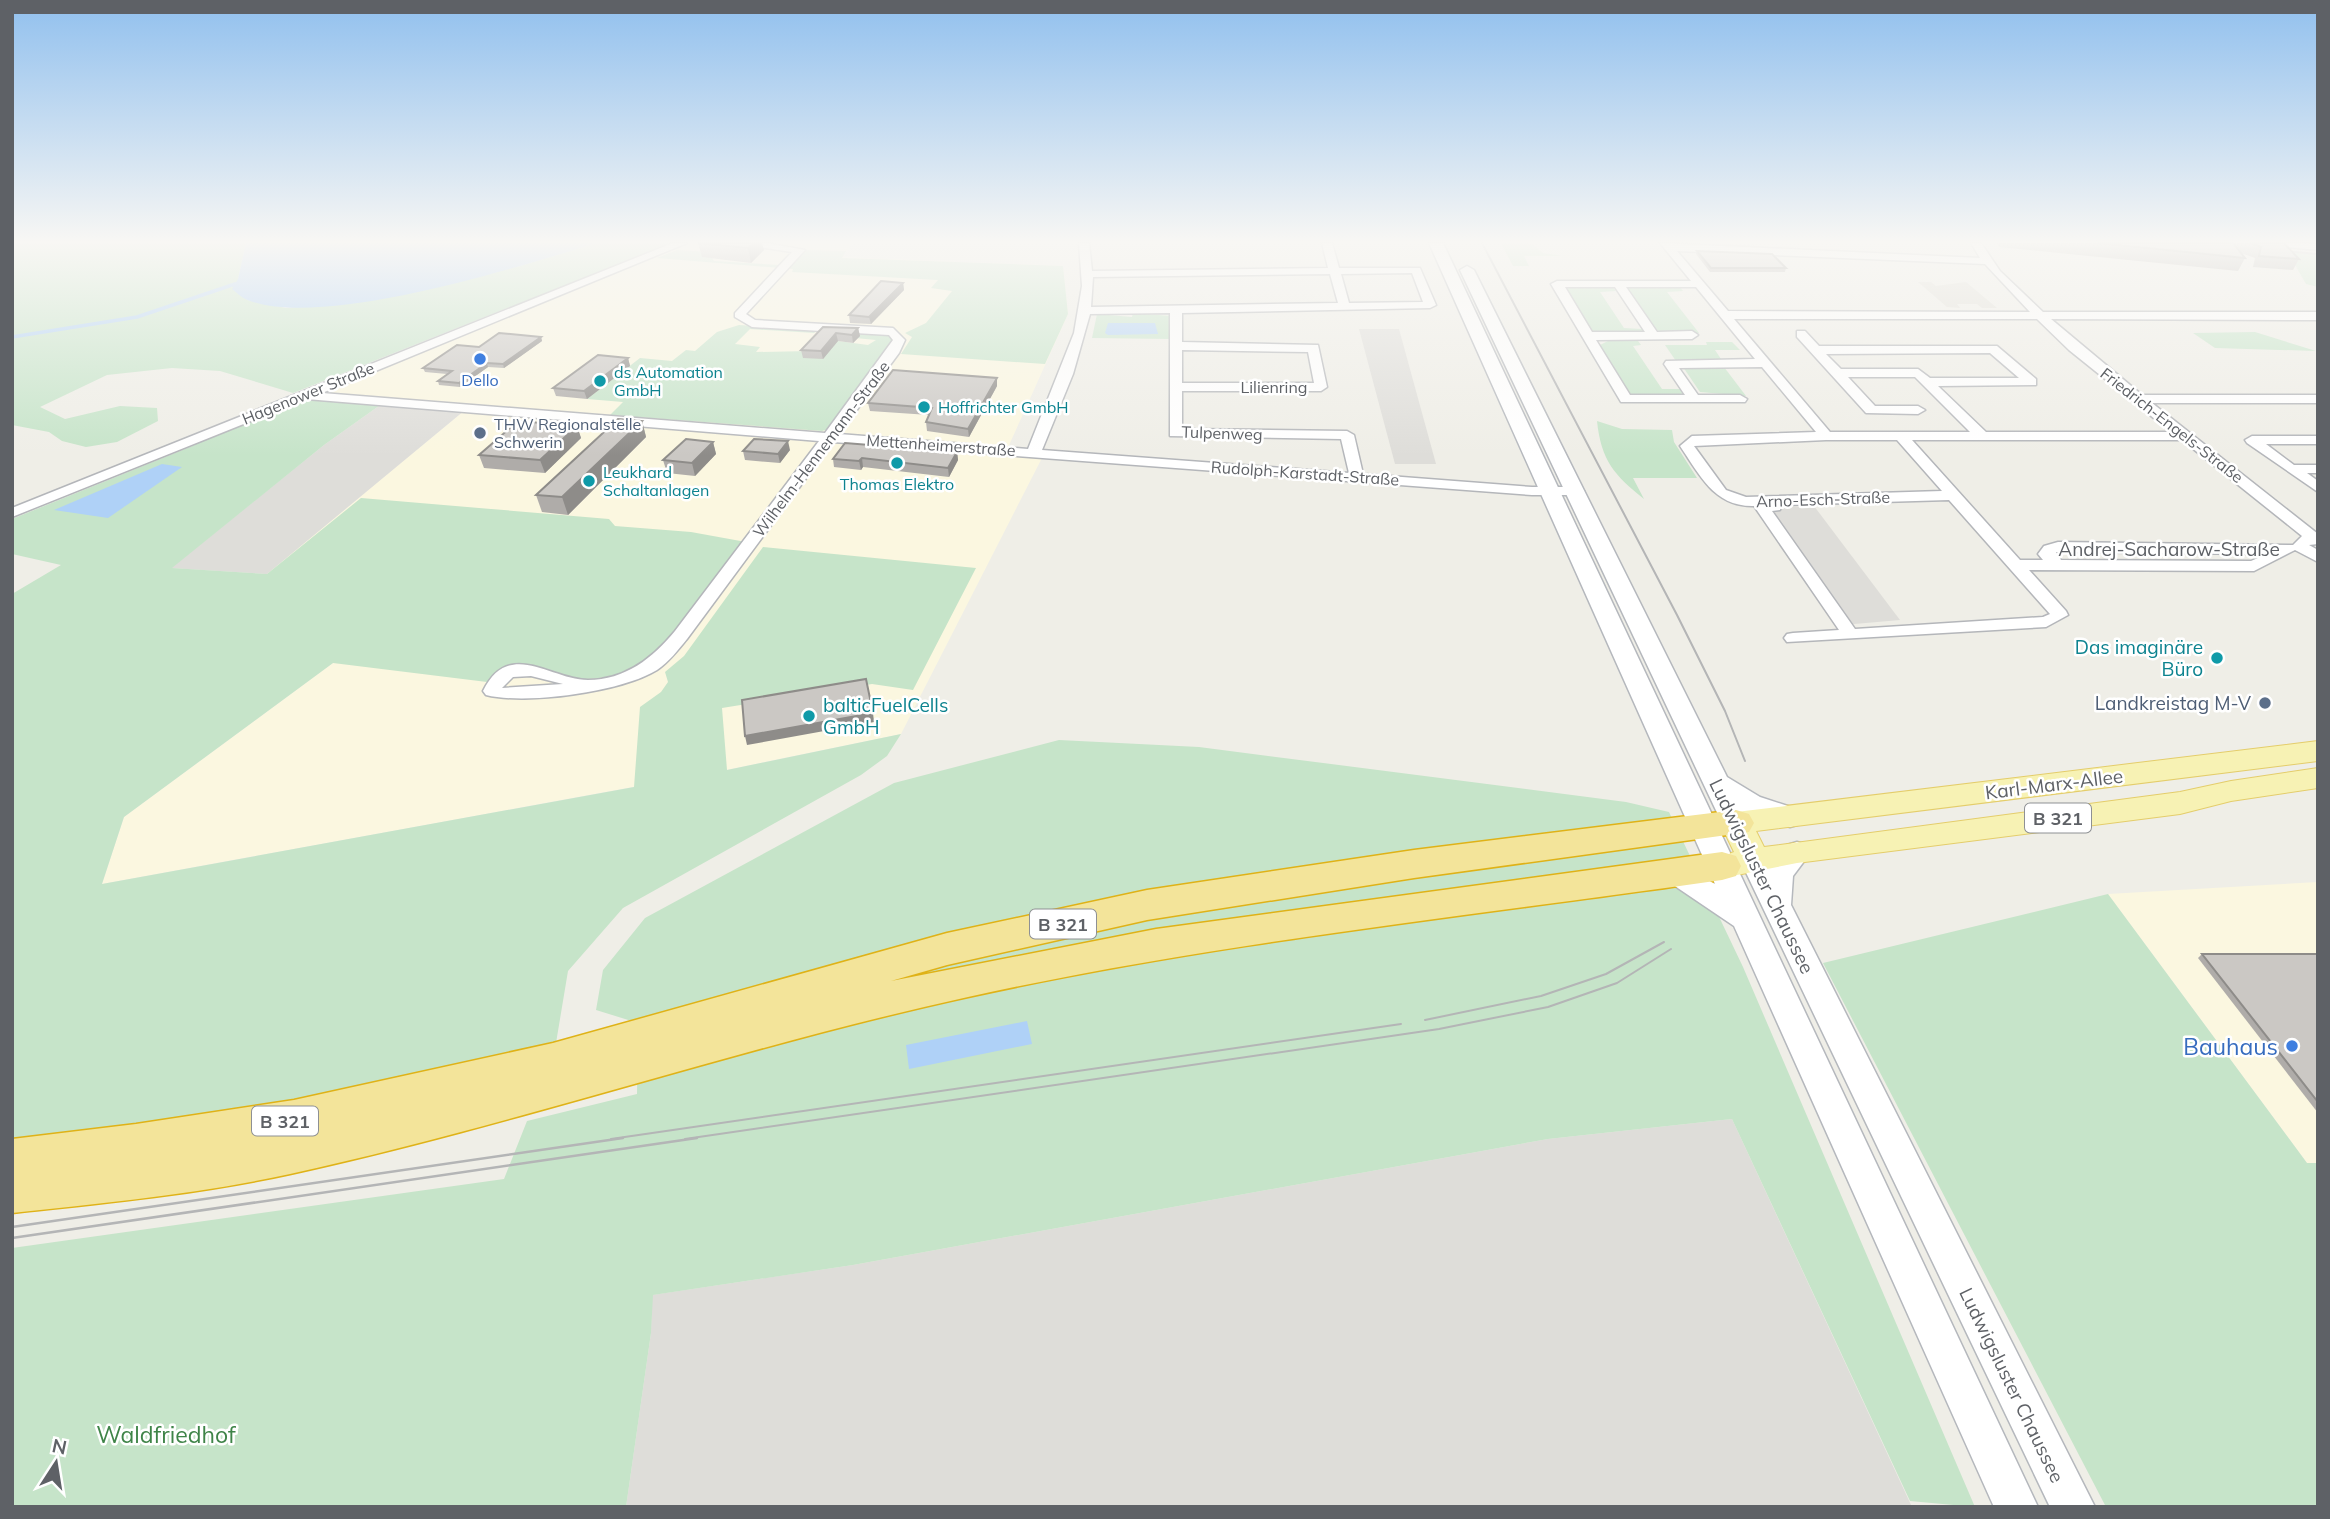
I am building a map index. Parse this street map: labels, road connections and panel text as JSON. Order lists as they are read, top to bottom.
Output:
{
  "streets": {
    "highway": ["B 321"],
    "main road": ["Karl-Marx-Allee", "Ludwigsluster Chaussee"],
    "street": [
      "Lilienring",
      "Hagenower Straße",
      "Friedrich-Engels-Straße",
      "Tulpenweg",
      "Mettenheimerstraße",
      "Wilhelm-Hennemann-Straße",
      "Rudolph-Karstadt-Straße",
      "Arno-Esch-Straße",
      "Andrej-Sacharow-Straße"
    ]
  },
  "crossings": [
    ["Lilienring", "Tulpenweg"],
    ["Hagenower Straße", "Mettenheimerstraße"],
    ["Friedrich-Engels-Straße", "Arno-Esch-Straße"],
    ["Friedrich-Engels-Straße", "Andrej-Sacharow-Straße"],
    ["Tulpenweg", "Rudolph-Karstadt-Straße"],
    ["Mettenheimerstraße", "Wilhelm-Hennemann-Straße"],
    ["Mettenheimerstraße", "Rudolph-Karstadt-Straße"],
    ["Rudolph-Karstadt-Straße", "Ludwigsluster Chaussee"],
    ["Karl-Marx-Allee", "B 321"],
    ["B 321", "Ludwigsluster Chaussee"]
  ],
  "parks": ["Waldfriedhof"],
  "places": [
    "Dello",
    "ds Automation GmbH",
    "Hoffrichter GmbH",
    "THW Regionalstelle Schwerin",
    "Thomas Elektro",
    "Leukhard Schaltanlagen",
    "Das imaginäre Büro",
    "Landkreistag M-V",
    "balticFuelCells GmbH",
    "Bauhaus"
  ],
  "north": "top"
}
